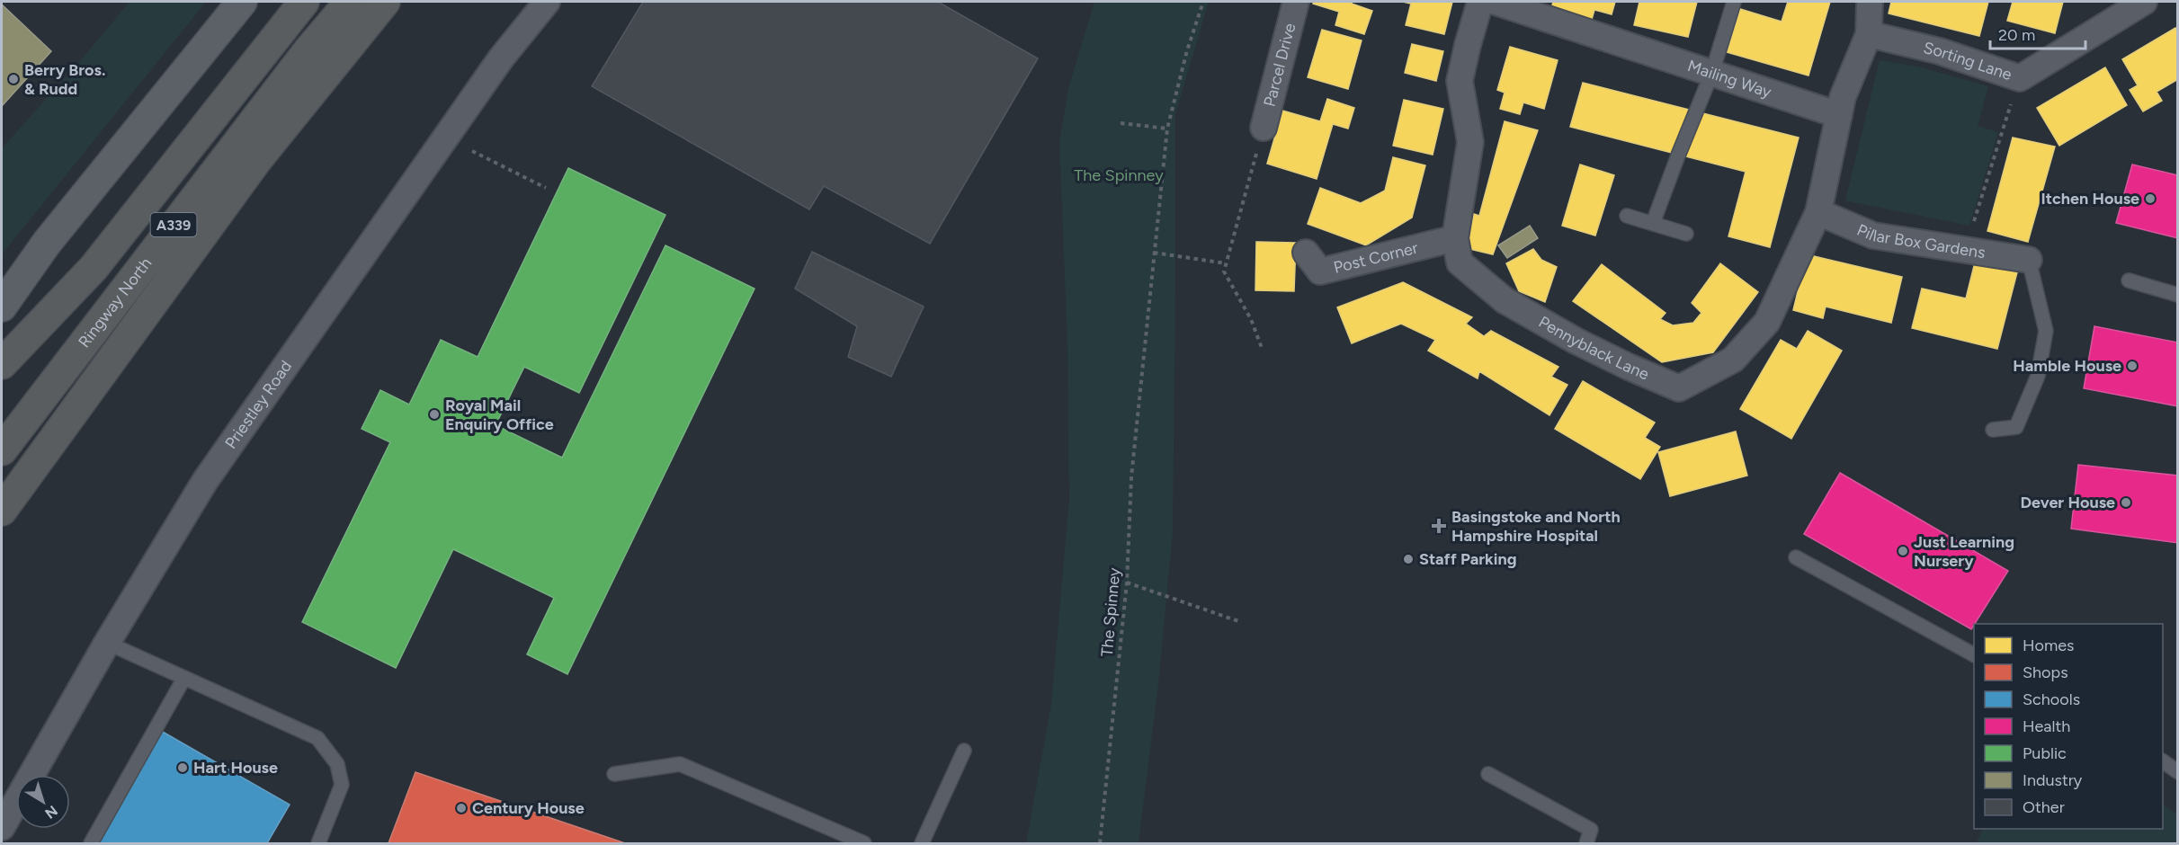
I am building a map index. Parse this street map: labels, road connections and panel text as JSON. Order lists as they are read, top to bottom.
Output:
{
  "streets": {
    "highway": ["A339", "Ringway North"],
    "street": [
      "Sorting Lane",
      "Parcel Drive",
      "Mailing Way",
      "Pillar Box Gardens",
      "Post Corner",
      "Pennyblack Lane",
      "Priestley Road"
    ],
    "path": ["The Spinney"]
  },
  "crossings": [
    ["Mailing Way", "Pennyblack Lane"],
    ["Pillar Box Gardens", "Pennyblack Lane"],
    ["Post Corner", "Pennyblack Lane"]
  ],
  "parks": ["The Spinney"],
  "places": {
    "other": [
      "Berry Bros. & Rudd",
      "Itchen House",
      "Hamble House",
      "Royal Mail Enquiry Office",
      "Dever House",
      "Just Learning Nursery",
      "Staff Parking",
      "Hart House",
      "Century House"
    ],
    "health": ["Basingstoke and North Hampshire Hospital"]
  },
  "legend": [
    "Homes",
    "Shops",
    "Schools",
    "Health",
    "Public",
    "Industry",
    "Other"
  ],
  "scale_bar": "20 m",
  "north": "bottom right"
}
